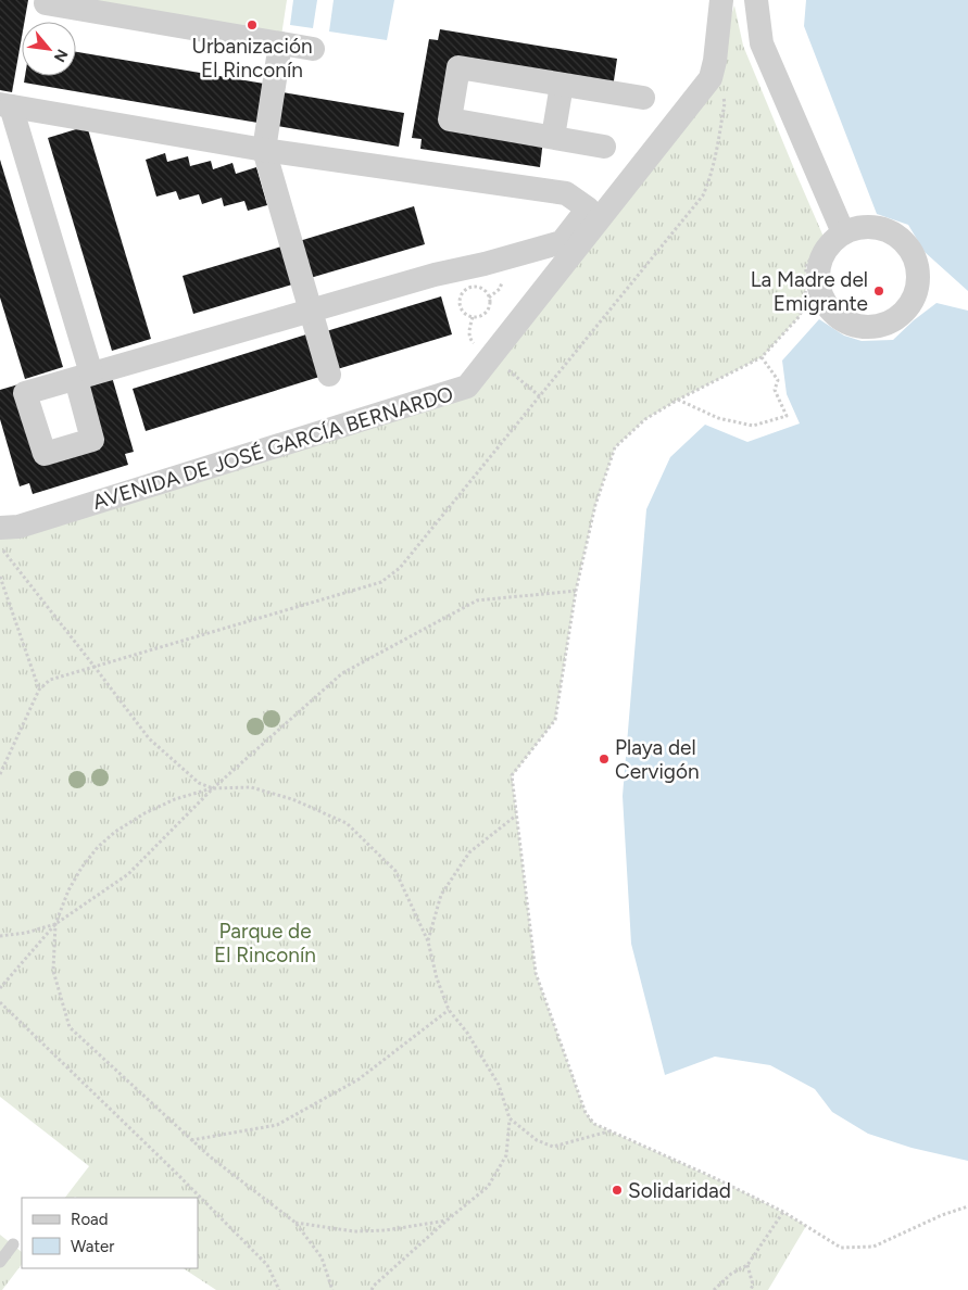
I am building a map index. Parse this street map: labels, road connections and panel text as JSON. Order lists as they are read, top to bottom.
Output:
{
  "streets": {
    "street": ["AVENIDA DE JOSÉ GARCÍA BERNARDO"]
  },
  "parks": ["Parque de El Rinconín"],
  "places": [
    "Urbanización El Rinconín",
    "La Madre del Emigrante",
    "Playa del Cervigón",
    "Solidaridad"
  ],
  "legend": ["Road", "Water"],
  "north": "bottom right"
}
